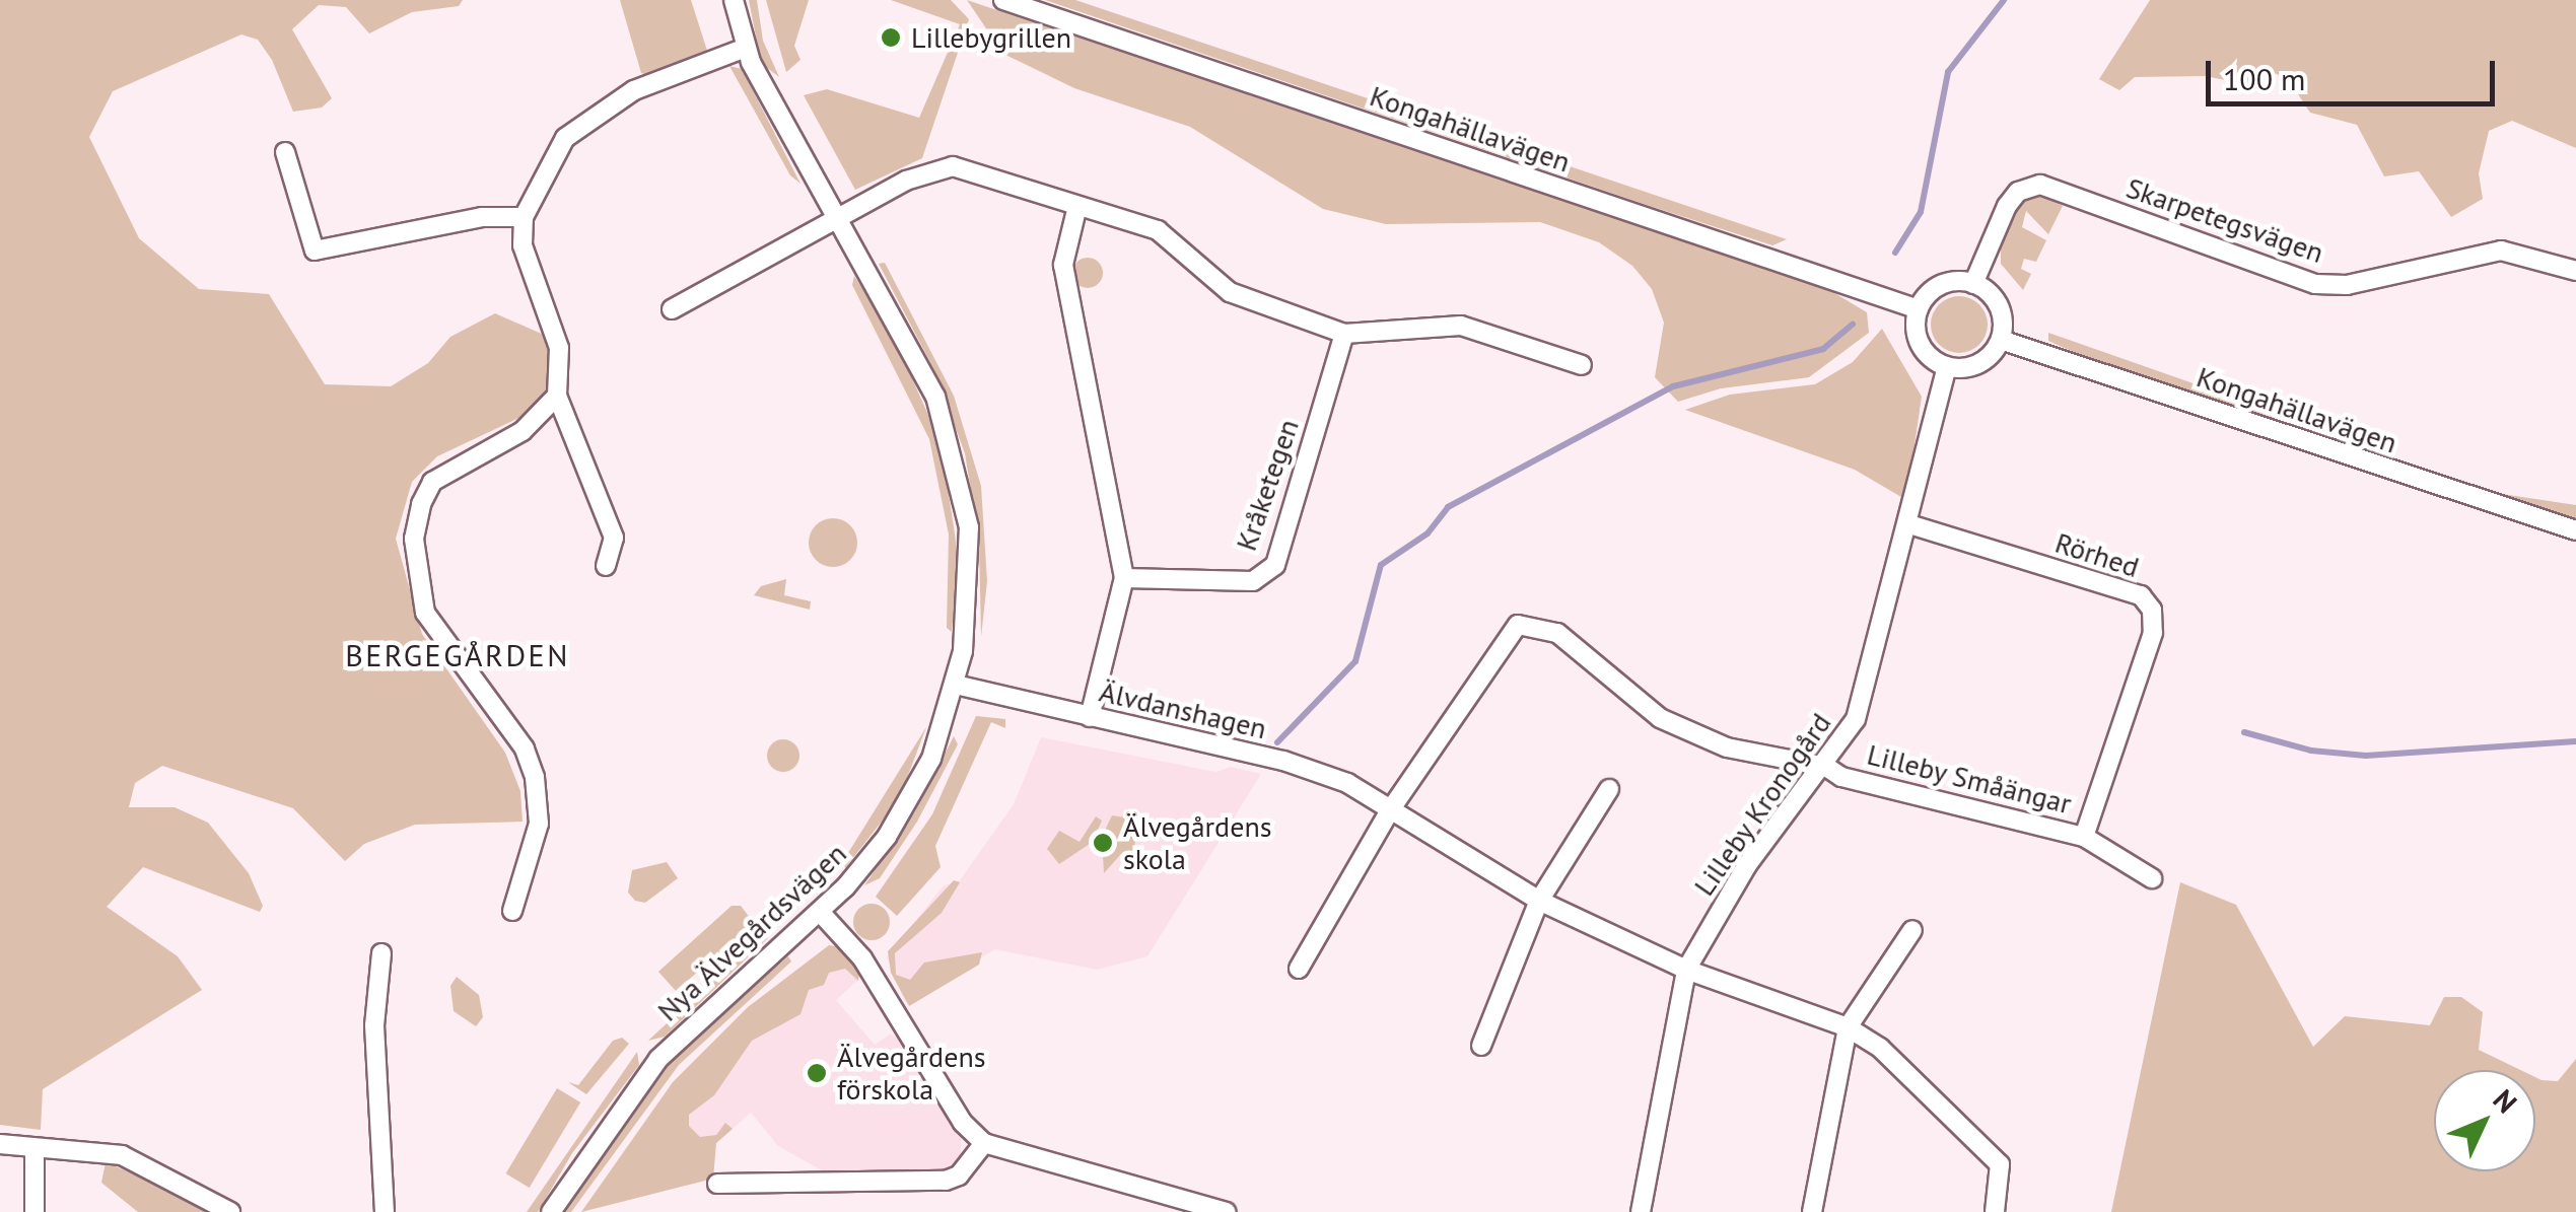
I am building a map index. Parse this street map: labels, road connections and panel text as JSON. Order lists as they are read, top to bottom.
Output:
{
  "streets": {
    "street": [
      "Kongahällavägen",
      "Skarpetegsvägen",
      "Kråketegen",
      "Rörhed",
      "Älvdanshagen",
      "Lilleby Småängar",
      "Lilleby Kronogård",
      "Nya Älvegårdsvägen"
    ]
  },
  "crossings": [
    ["Kongahällavägen", "Skarpetegsvägen"],
    ["Kongahällavägen", "Lilleby Kronogård"],
    ["Skarpetegsvägen", "Lilleby Kronogård"],
    ["Rörhed", "Lilleby Småängar"],
    ["Rörhed", "Lilleby Kronogård"],
    ["Älvdanshagen", "Lilleby Småängar"],
    ["Älvdanshagen", "Lilleby Kronogård"],
    ["Älvdanshagen", "Nya Älvegårdsvägen"],
    ["Lilleby Småängar", "Lilleby Kronogård"]
  ],
  "districts": ["BERGEGÅRDEN"],
  "places": ["Lillebygrillen", "Älvegårdens skola", "Älvegårdens förskola"],
  "scale_bar": "100 m",
  "north": "top right"
}
